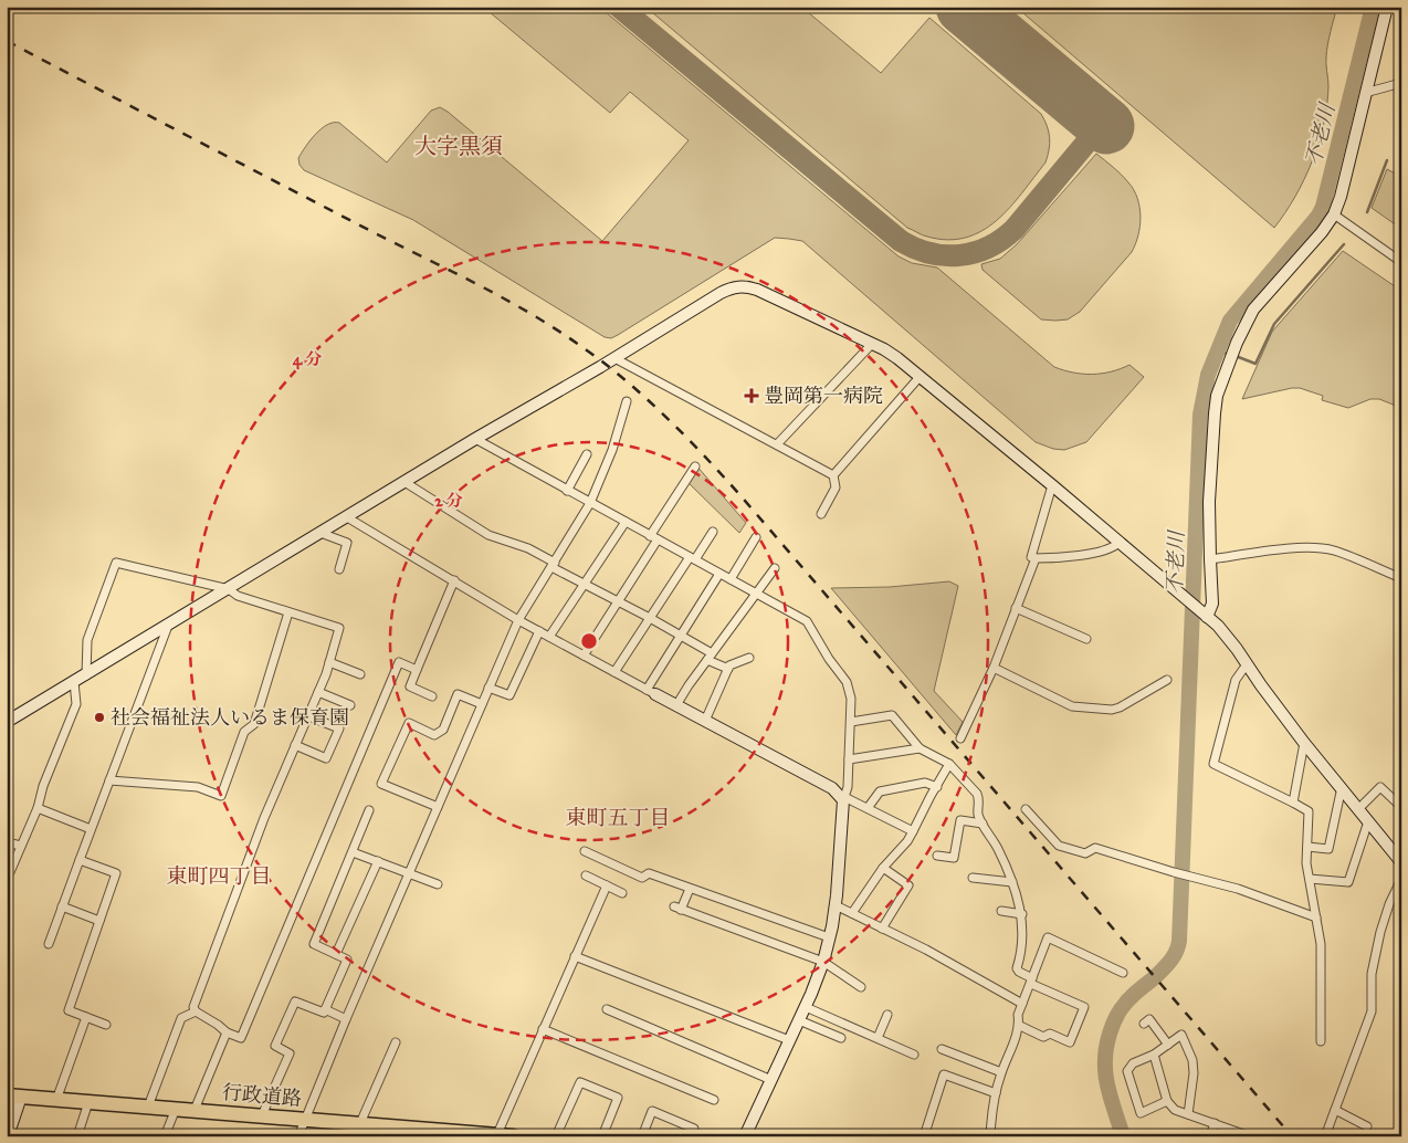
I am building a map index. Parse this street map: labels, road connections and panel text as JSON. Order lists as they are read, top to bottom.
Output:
{
  "streets": {
    "highway": ["行政道路"]
  },
  "districts": ["大字黒須", "東町五丁目", "東町四丁目"],
  "water": ["不老川"],
  "places": {
    "health": ["豊岡第一病院"],
    "other": ["社会福祉法人いるま保育園"]
  },
  "rings": ["4 分", "2 分"]
}
